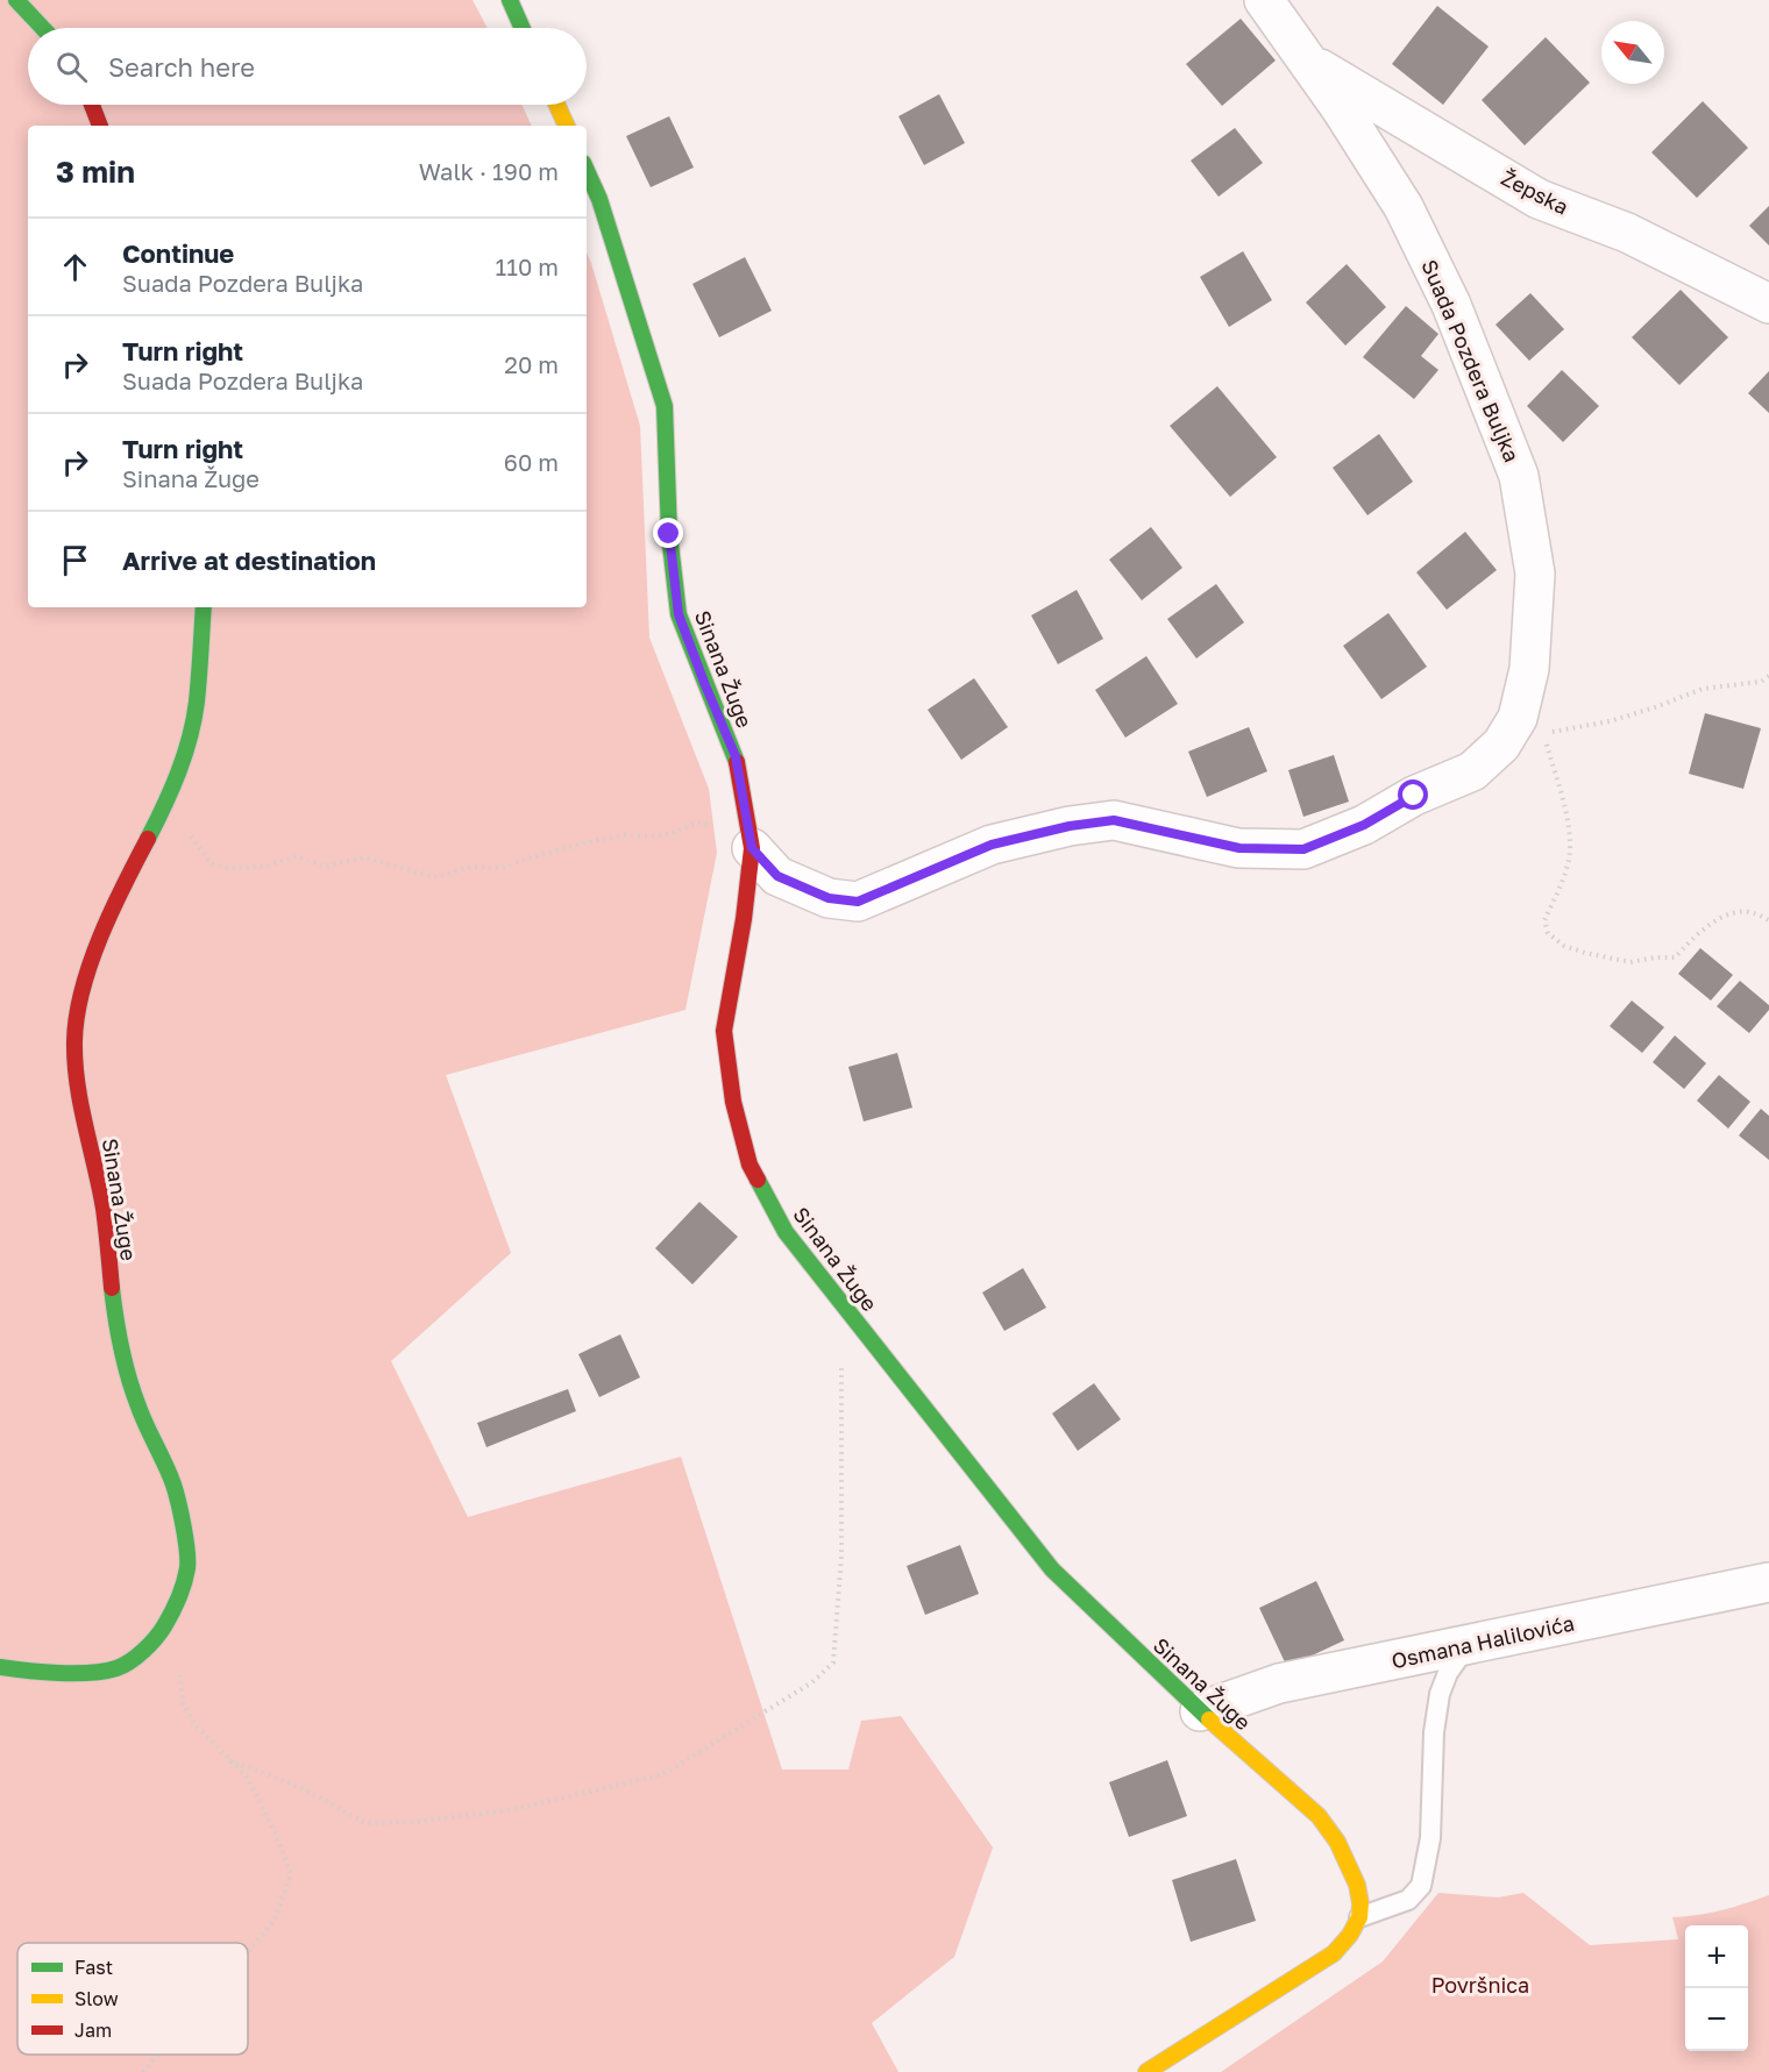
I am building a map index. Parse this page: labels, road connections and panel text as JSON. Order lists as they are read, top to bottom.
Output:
{
  "streets": {
    "main road": ["Sinana Žuge"],
    "street": ["Žepska", "Suada Pozdera Buljka", "Osmana Halilovića"]
  },
  "crossings": [
    ["Žepska", "Suada Pozdera Buljka"],
    ["Suada Pozdera Buljka", "Sinana Žuge"],
    ["Sinana Žuge", "Osmana Halilovića"]
  ],
  "parks": ["Površnica"],
  "legend": ["Fast", "Slow", "Jam"],
  "north": "top left",
  "page": {
    "search": "Search here",
    "heading": ["3 min", "Walk · 190 m"],
    "list": [
      ["Continue", "Suada Pozdera Buljka", "110 m"],
      ["Turn right", "Suada Pozdera Buljka", "20 m"],
      ["Turn right", "Sinana Žuge", "60 m"],
      "Arrive at destination"
    ],
    "map_buttons": ["+", "−"]
  }
}
